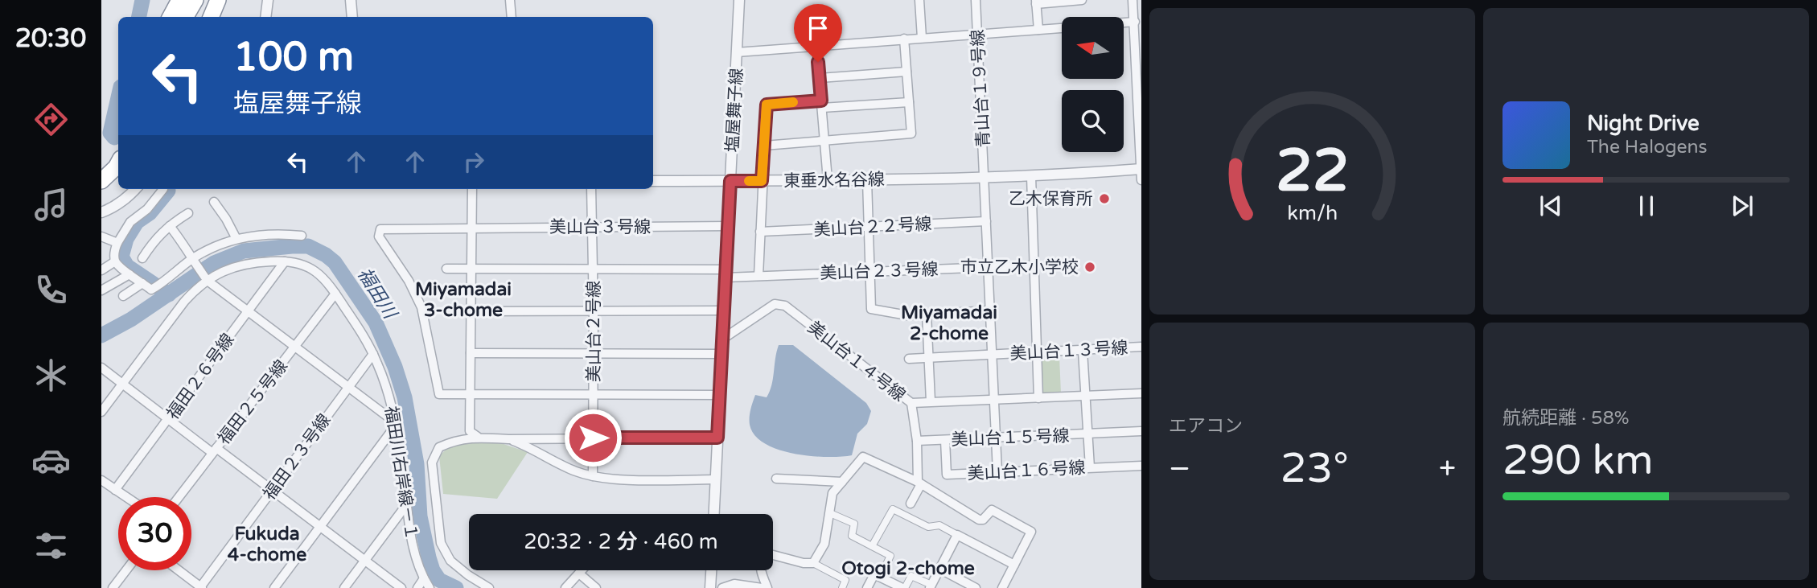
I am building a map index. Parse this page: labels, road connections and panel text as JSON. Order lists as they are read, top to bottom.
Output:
{
  "streets": {
    "street": [
      "青山台１９号線",
      "塩屋舞子線",
      "東垂水名谷線",
      "美山台３号線",
      "美山台２２号線",
      "美山台２３号線",
      "美山台２号線",
      "美山台１３号線",
      "美山台１４号線",
      "福田２６号線",
      "福田２５号線",
      "美山台１５号線",
      "福田２３号線",
      "美山台１６号線",
      "福田川右岸線－１"
    ]
  },
  "crossings": [
    ["青山台１９号線", "東垂水名谷線"],
    ["青山台１９号線", "美山台２２号線"],
    ["青山台１９号線", "美山台２３号線"],
    ["青山台１９号線", "美山台１３号線"],
    ["青山台１９号線", "美山台１４号線"],
    ["青山台１９号線", "美山台１５号線"],
    ["青山台１９号線", "美山台１６号線"],
    ["塩屋舞子線", "東垂水名谷線"],
    ["塩屋舞子線", "美山台３号線"],
    ["塩屋舞子線", "美山台２３号線"],
    ["塩屋舞子線", "美山台１４号線"],
    ["美山台３号線", "美山台２号線"],
    ["美山台２３号線", "美山台２号線"],
    ["福田２６号線", "福田川右岸線－１"],
    ["福田２５号線", "福田川右岸線－１"],
    ["美山台１５号線", "美山台１６号線"],
    ["福田２３号線", "福田川右岸線－１"]
  ],
  "districts": [
    "Miyamadai 3-chome",
    "Miyamadai 2-chome",
    "Fukuda 4-chome",
    "Otogi 2-chome"
  ],
  "water": ["福田川"],
  "places": ["乙木保育所", "市立乙木小学校"],
  "north": "left",
  "page": {
    "tabs": "20:30",
    "turn": ["100 m", "塩屋舞子線"],
    "song": ["Night Drive", "The Halogens"],
    "tile": [
      "エアコン",
      ["航続距離 · 58%", "290 km"]
    ],
    "heat": ["−", "23°", "+"],
    "limit": "30",
    "trip": "20:32 · 2 分 · 460 m",
    "gauge": ["22", "km/h"]
  }
}
